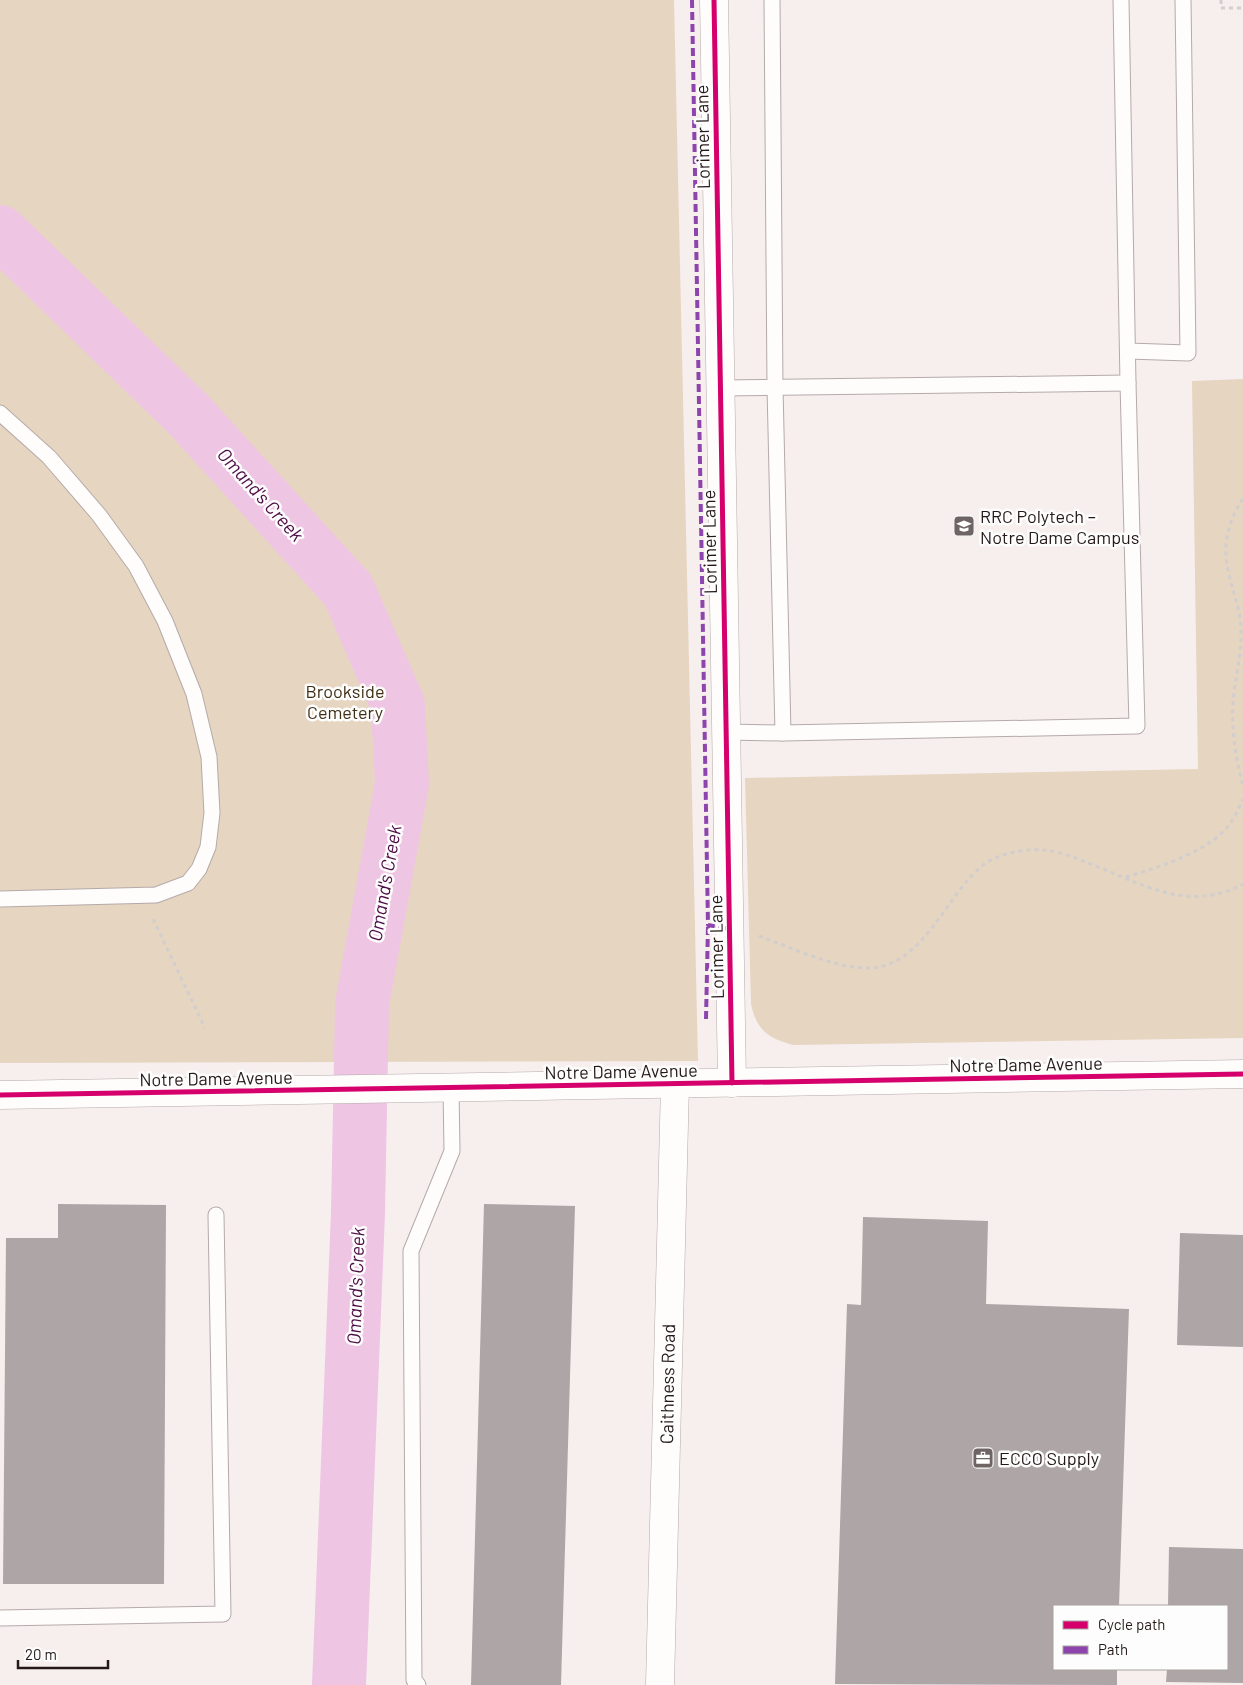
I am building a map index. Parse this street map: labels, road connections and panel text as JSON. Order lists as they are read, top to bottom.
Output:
{
  "streets": {
    "street": ["Lorimer Lane", "Notre Dame Avenue", "Caithness Road"]
  },
  "crossings": [
    ["Lorimer Lane", "Notre Dame Avenue"],
    ["Notre Dame Avenue", "Caithness Road"]
  ],
  "water": ["Omand's Creek"],
  "parks": ["Brookside Cemetery"],
  "places": {
    "school or university": ["RRC Polytech – Notre Dame Campus"],
    "office": ["ECCO Supply"]
  },
  "legend": ["Cycle path", "Path"],
  "scale_bar": "20 m"
}
